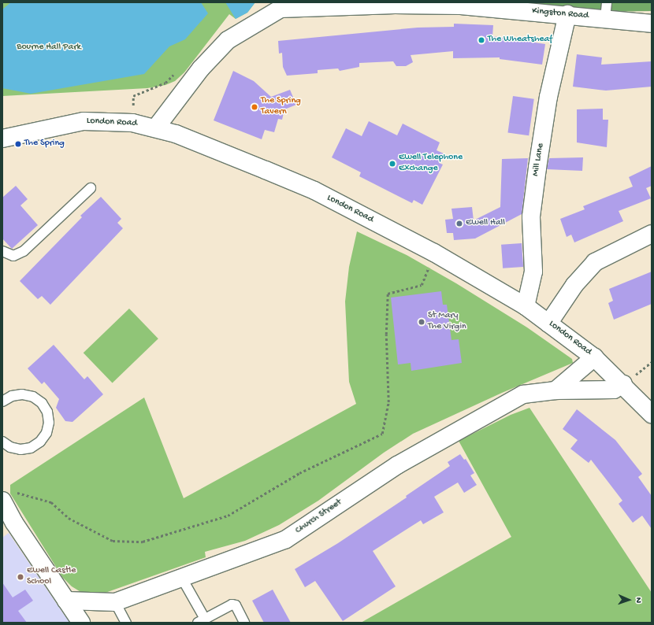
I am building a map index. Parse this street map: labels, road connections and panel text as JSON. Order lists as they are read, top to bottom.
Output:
{
  "streets": {
    "street": [
      "Kingston Road",
      "London Road",
      "Mill Lane",
      "Church Street"
    ]
  },
  "crossings": [
    ["Kingston Road", "Mill Lane"],
    ["London Road", "Mill Lane"],
    ["London Road", "Church Street"]
  ],
  "parks": ["Bourne Hall Park"],
  "places": [
    "The Wheatsheaf",
    "The Spring Tavern",
    "The Spring",
    "Ewell Telephone Exchange",
    "Ewell Hall",
    "St Mary The Virgin",
    "Ewell Castle School"
  ],
  "north": "right"
}
